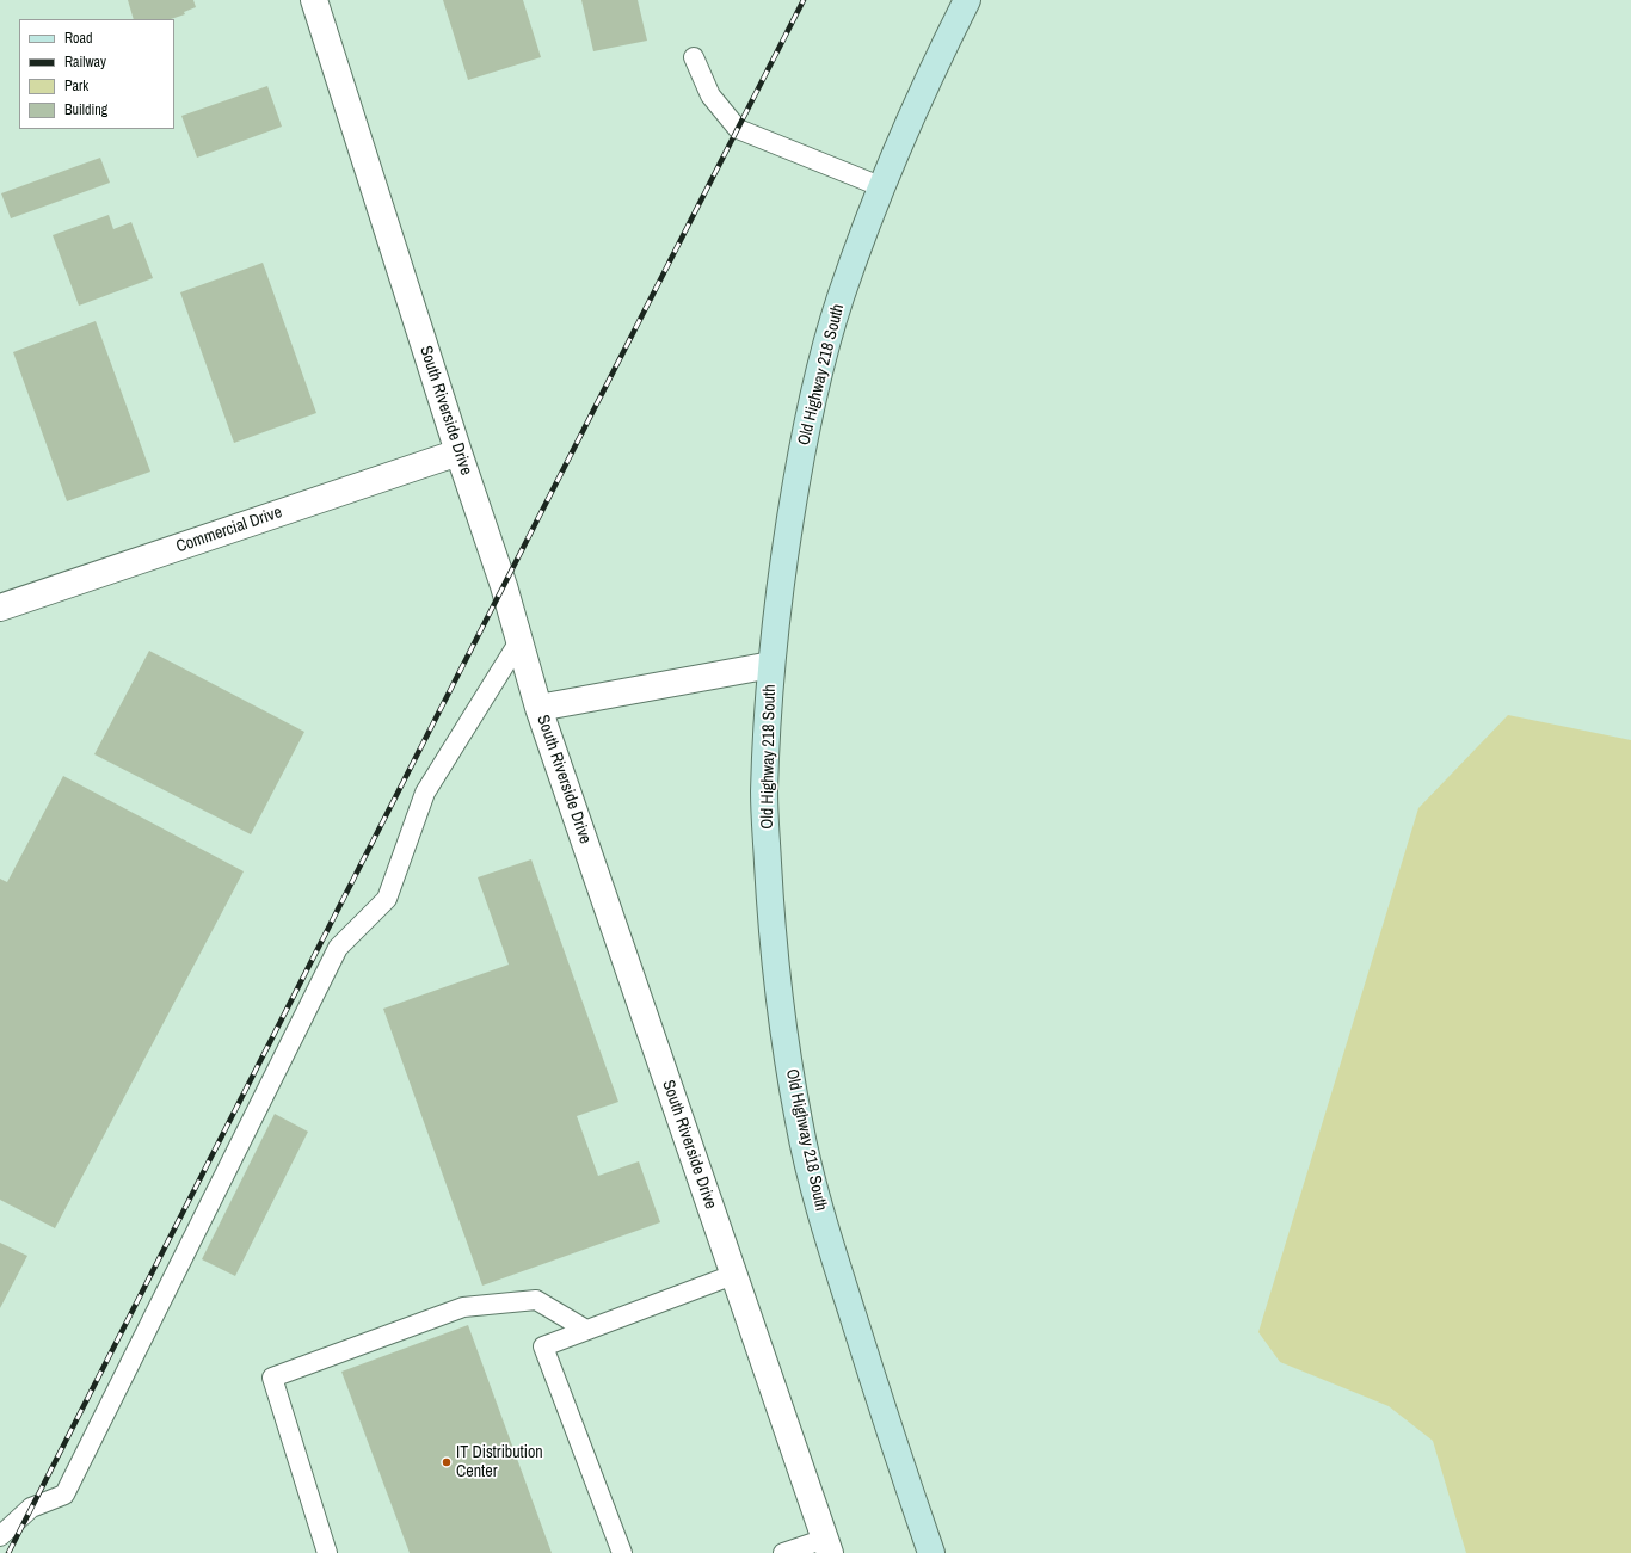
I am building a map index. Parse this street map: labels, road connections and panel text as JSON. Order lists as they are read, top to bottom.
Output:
{
  "streets": {
    "main road": ["Old Highway 218 South"],
    "street": ["South Riverside Drive", "Commercial Drive"]
  },
  "crossings": [
    ["South Riverside Drive", "Commercial Drive"]
  ],
  "places": ["IT Distribution Center"],
  "legend": [
    "Road",
    "Railway",
    "Park",
    "Building"
  ]
}
